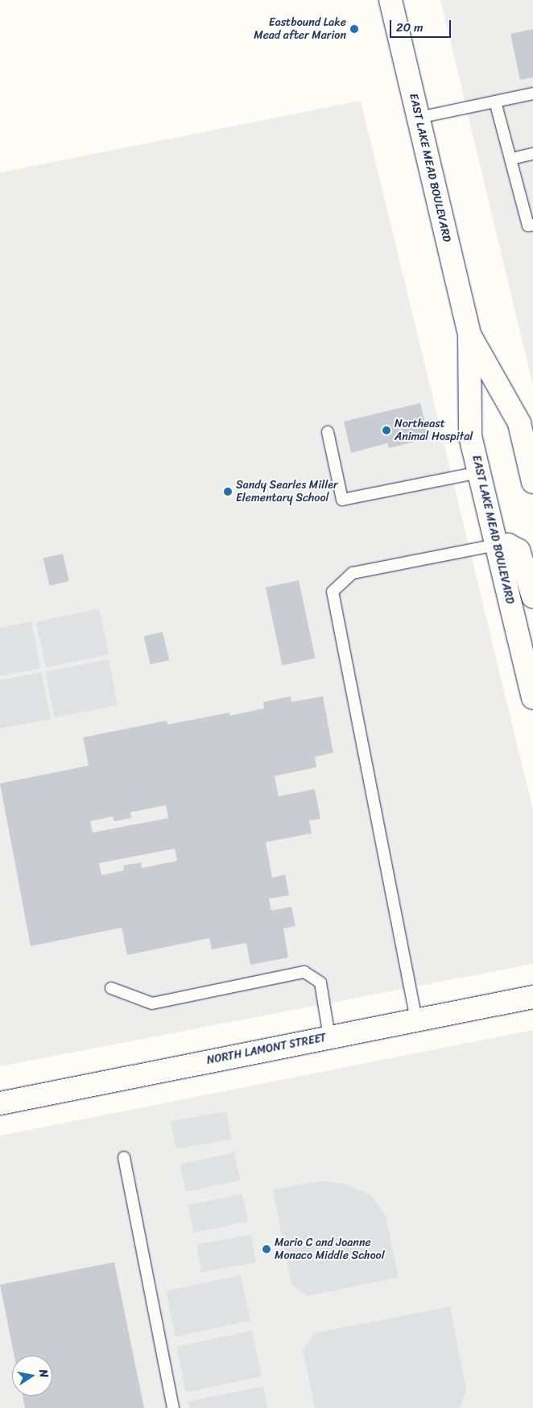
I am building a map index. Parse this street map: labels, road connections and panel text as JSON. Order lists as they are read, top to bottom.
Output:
{
  "streets": {
    "main road": ["EAST LAKE MEAD BOULEVARD", "NORTH LAMONT STREET"]
  },
  "places": [
    "Eastbound Lake Mead after Marion",
    "Northeast Animal Hospital",
    "Sandy Searles Miller Elementary School",
    "Mario C and Joanne Monaco Middle School"
  ],
  "scale_bar": "20 m",
  "north": "right"
}
